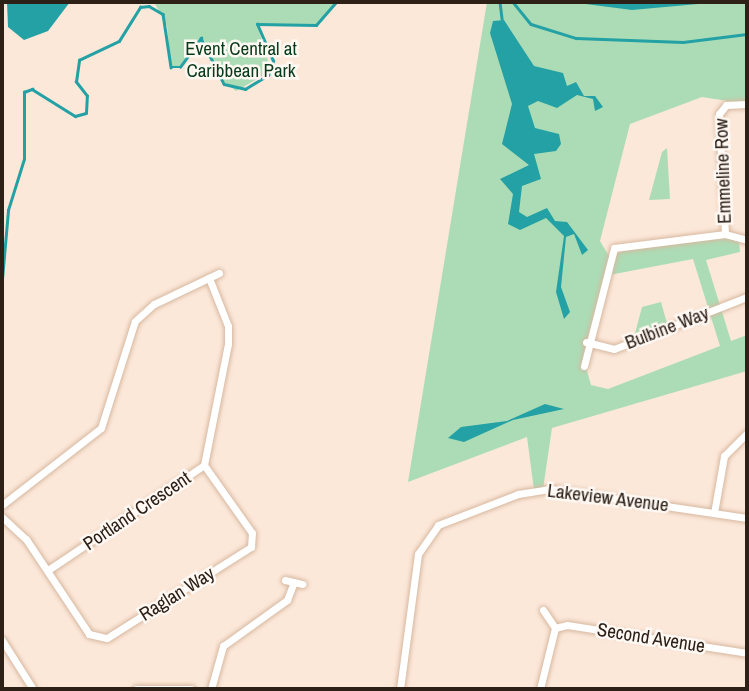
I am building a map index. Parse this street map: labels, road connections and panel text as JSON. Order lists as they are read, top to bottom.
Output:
{
  "streets": {
    "street": [
      "Emmeline Row",
      "Bulbine Way",
      "Lakeview Avenue",
      "Portland Crescent",
      "Raglan Way",
      "Second Avenue"
    ]
  },
  "crossings": [
    ["Emmeline Row", "Bulbine Way"],
    ["Portland Crescent", "Raglan Way"]
  ],
  "parks": ["Event Central at Caribbean Park"]
}
